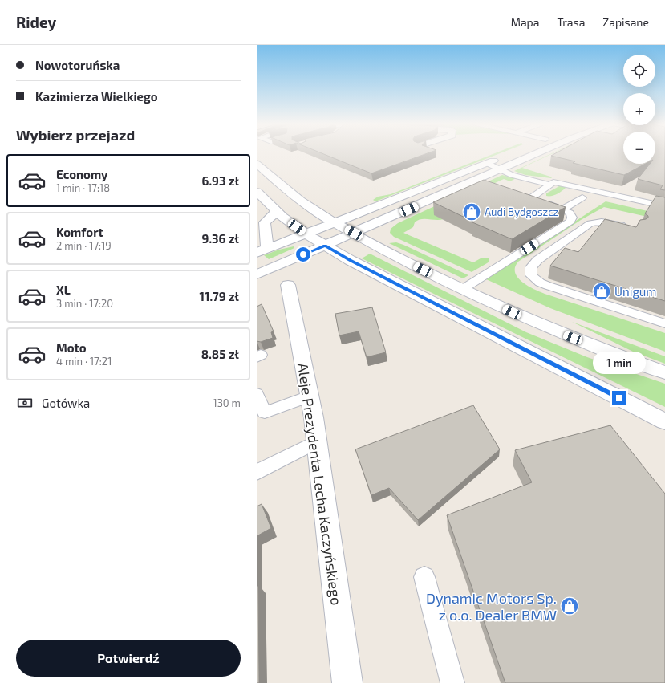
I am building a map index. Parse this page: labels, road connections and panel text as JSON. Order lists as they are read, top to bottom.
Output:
{
  "streets": {
    "main road": ["Aleje Prezydenta Lecha Kaczyńskiego"]
  },
  "places": {
    "shop": ["Audi Bydgoszcz", "Unigum", "Dynamic Motors Sp. z o.o. Dealer BMW"]
  },
  "page": {
    "header": "Ridey",
    "nav": ["Mapa", "Trasa", "Zapisane"],
    "banner": ["Nowotoruńska", "Kazimierza Wielkiego"],
    "map_buttons": ["+", "−"],
    "heading": "Wybierz przejazd",
    "list": [
      {
        "name": "Economy",
        "note": "1 min · 17:18",
        "value": "6.93 zł"
      },
      {
        "name": "Komfort",
        "note": "2 min · 17:19",
        "value": "9.36 zł"
      },
      {
        "name": "XL",
        "note": "3 min · 17:20",
        "value": "11.79 zł"
      },
      {
        "name": "Moto",
        "note": "4 min · 17:21",
        "value": "8.85 zł"
      }
    ],
    "bubble": "1 min",
    "pay": ["Gotówka", "130 m"],
    "buttons": "Potwierdź"
  }
}
